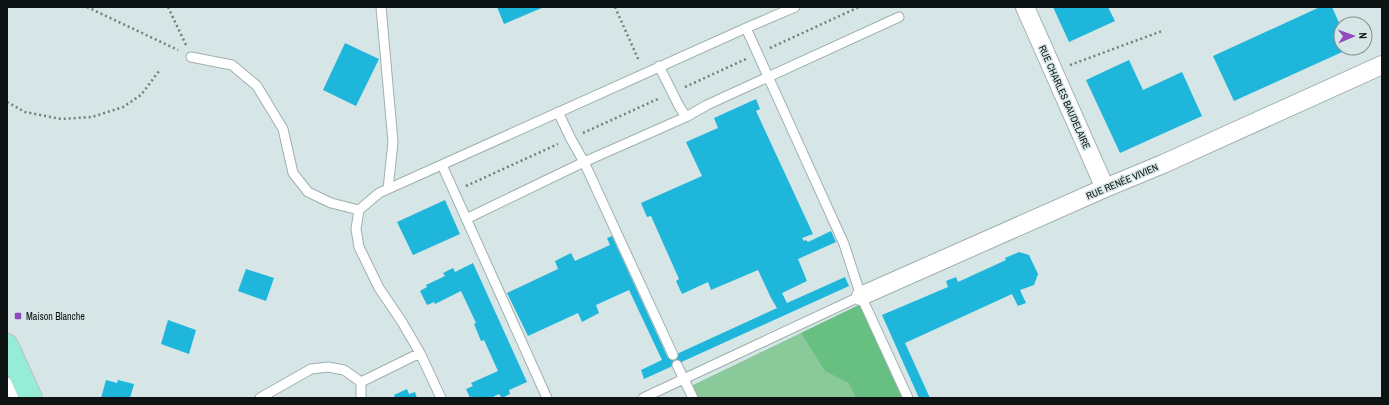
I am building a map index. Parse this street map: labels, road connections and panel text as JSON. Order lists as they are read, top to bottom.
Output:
{
  "streets": {
    "street": ["RUE CHARLES BAUDELAIRE", "RUE RENÉE VIVIEN"]
  },
  "crossings": [
    ["RUE CHARLES BAUDELAIRE", "RUE RENÉE VIVIEN"]
  ],
  "places": {
    "transit": ["Maison Blanche"]
  },
  "north": "right"
}
